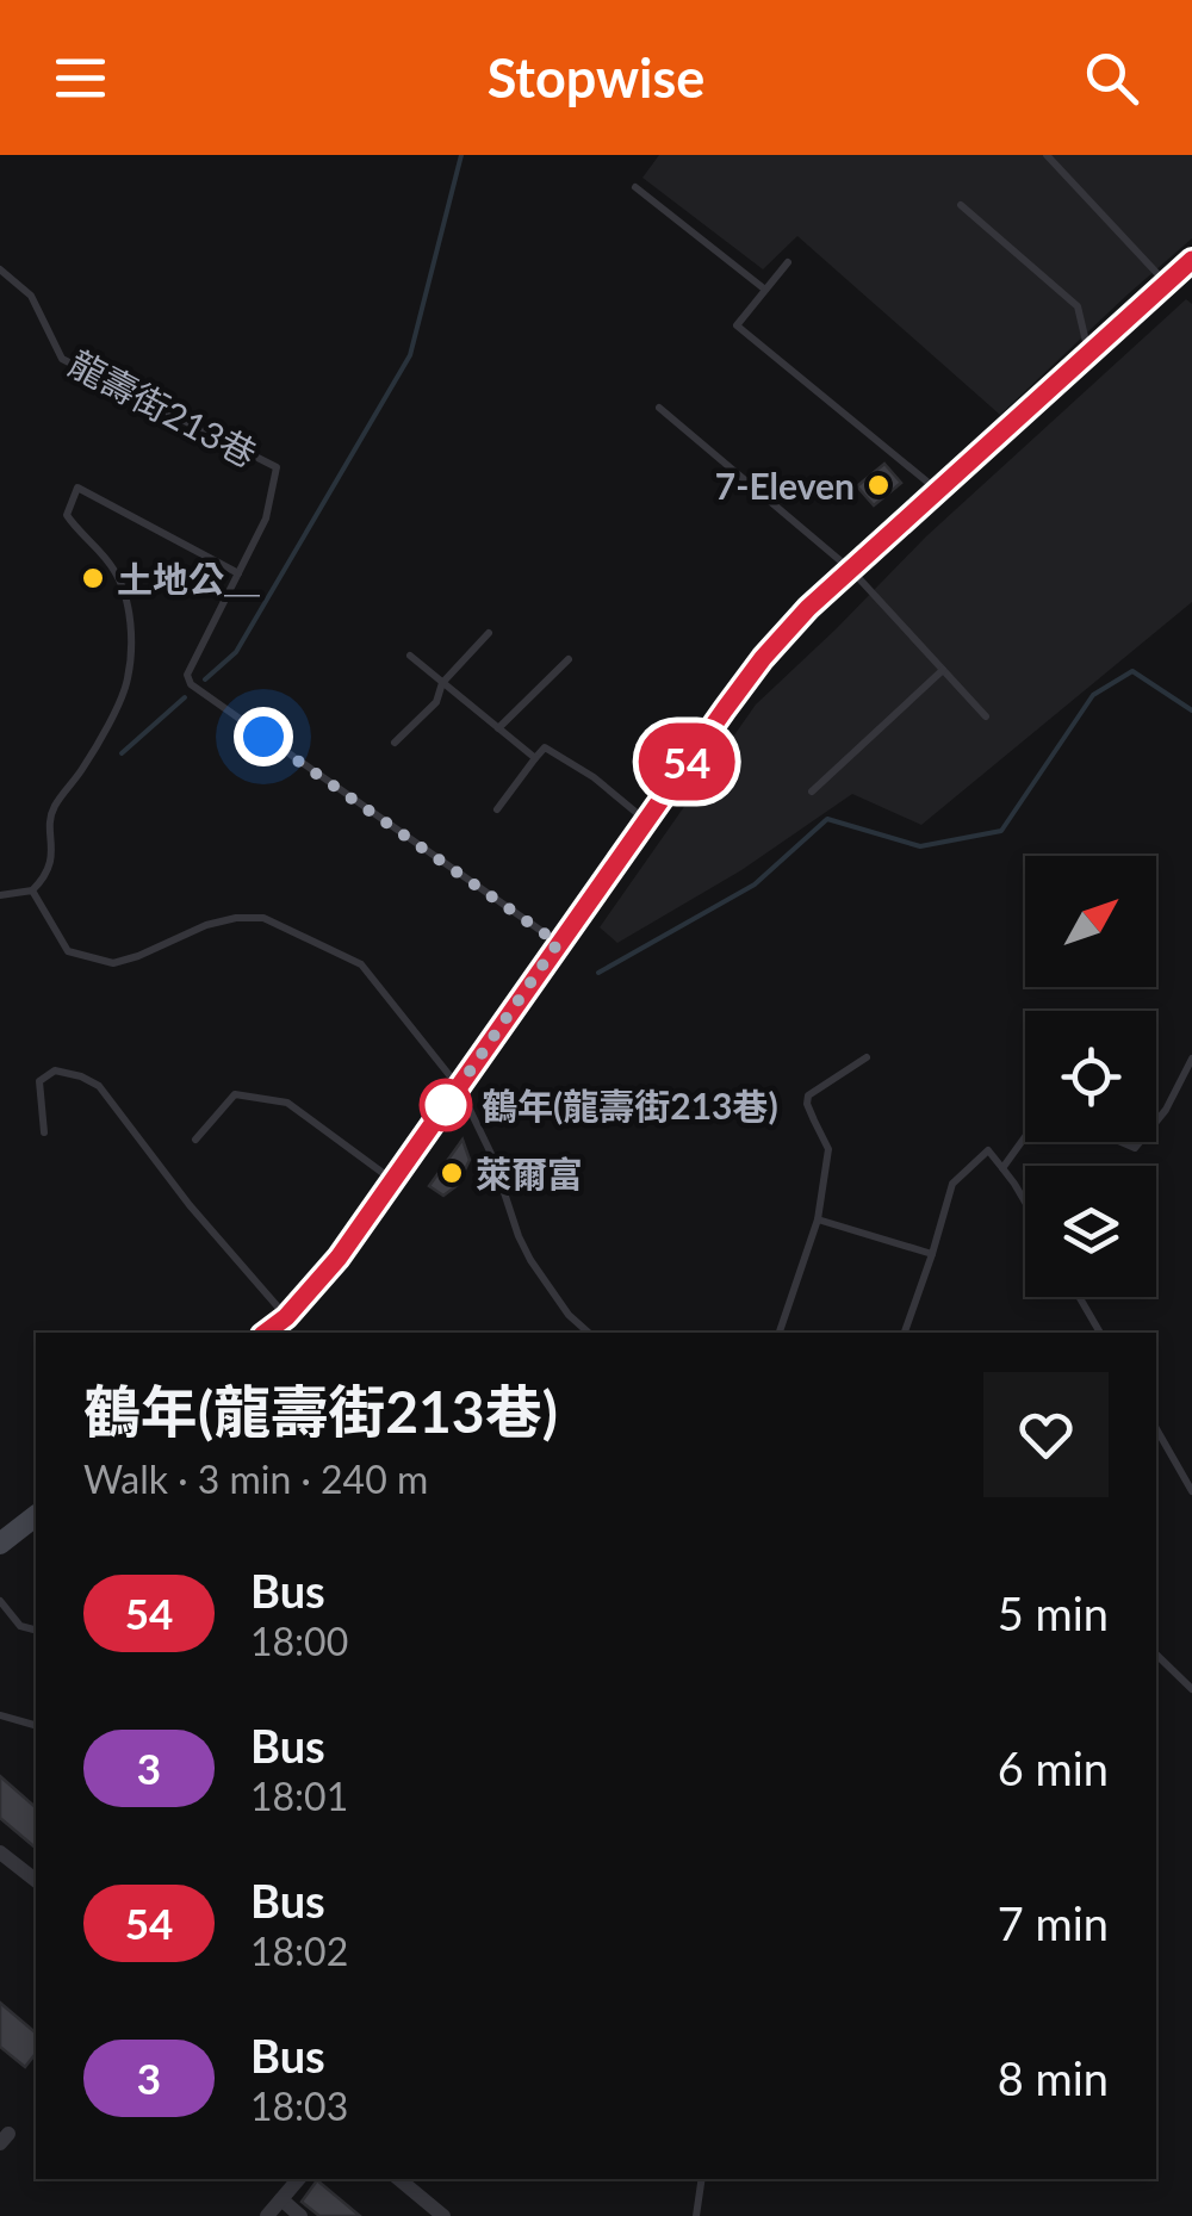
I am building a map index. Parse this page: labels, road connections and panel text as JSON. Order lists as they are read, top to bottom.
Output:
{
  "streets": {
    "lane": ["龍壽街213巷"]
  },
  "places": [
    "7-Eleven",
    "土地公＿",
    "鶴年(龍壽街213巷)",
    "萊爾富"
  ],
  "lines": ["bus line 54"],
  "north": "top right",
  "page": {
    "header": "Stopwise",
    "on_map": "54",
    "heading": ["鶴年(龍壽街213巷)", "Walk · 3 min · 240 m"],
    "list": [
      {
        "mark": "54",
        "name": "Bus",
        "note": "18:00",
        "value": "5 min"
      },
      {
        "mark": "3",
        "name": "Bus",
        "note": "18:01",
        "value": "6 min"
      },
      {
        "mark": "54",
        "name": "Bus",
        "note": "18:02",
        "value": "7 min"
      },
      {
        "mark": "3",
        "name": "Bus",
        "note": "18:03",
        "value": "8 min"
      }
    ]
  }
}
